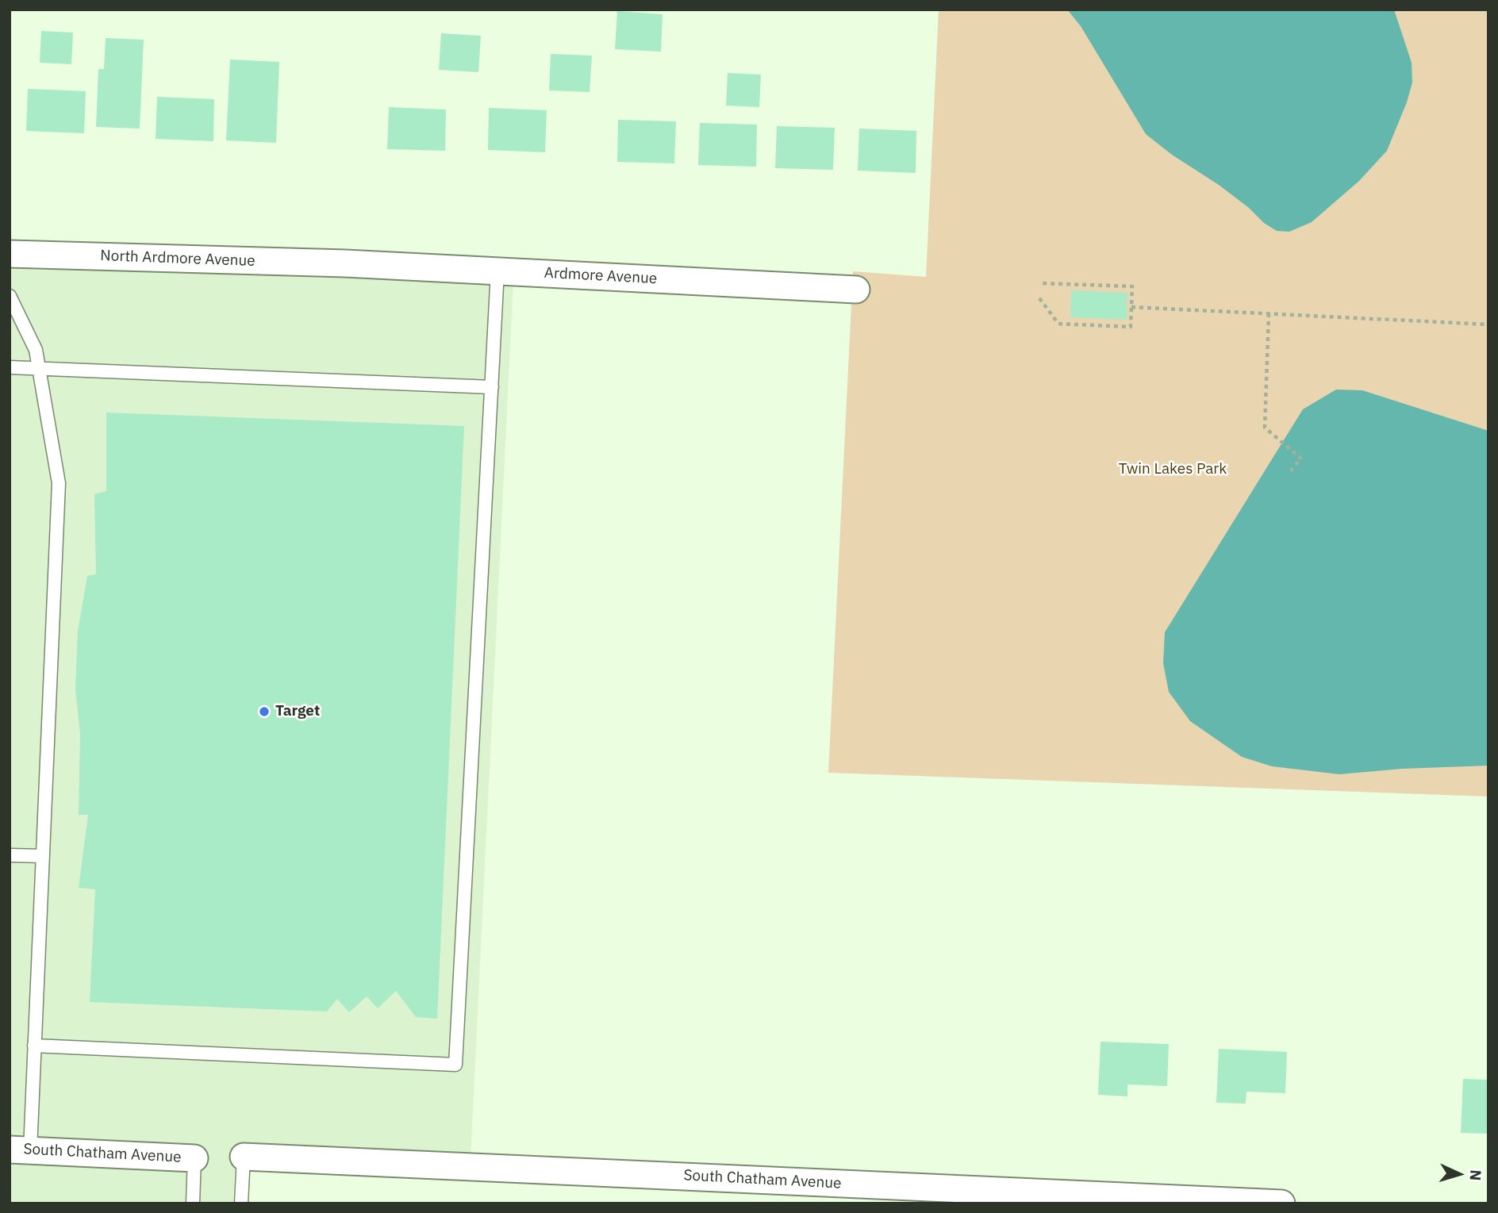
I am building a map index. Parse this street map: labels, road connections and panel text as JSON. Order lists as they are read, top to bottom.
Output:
{
  "streets": {
    "street": ["North Ardmore Avenue", "Ardmore Avenue", "South Chatham Avenue"]
  },
  "crossings": [
    ["North Ardmore Avenue", "Ardmore Avenue"]
  ],
  "parks": ["Twin Lakes Park"],
  "places": ["Target"],
  "north": "right"
}
